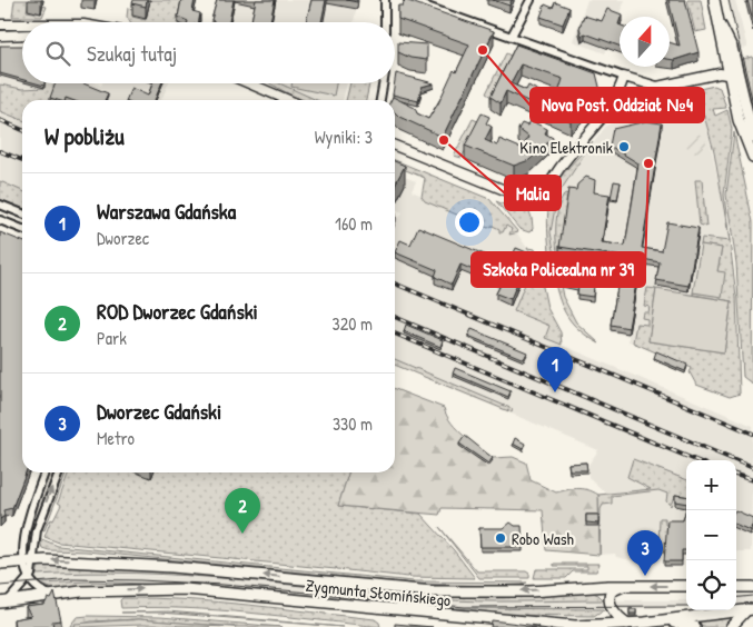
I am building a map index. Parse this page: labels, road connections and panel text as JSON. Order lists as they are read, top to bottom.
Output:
{
  "streets": {
    "main road": ["Zygmunta Słomińskiego"]
  },
  "places": [
    "Nova Post. Oddział №4",
    "Malia",
    "Kino Elektronik",
    "Szkoła Policealna nr 39",
    "Robo Wash"
  ],
  "north": "top",
  "page": {
    "search": "Szukaj tutaj",
    "heading": ["W pobliżu", "Wyniki: 3"],
    "list": [
      {
        "mark": "1",
        "name": "Warszawa Gdańska",
        "note": "Dworzec",
        "value": "160 m"
      },
      {
        "mark": "2",
        "name": "ROD Dworzec Gdański",
        "note": "Park",
        "value": "320 m"
      },
      {
        "mark": "3",
        "name": "Dworzec Gdański",
        "note": "Metro",
        "value": "330 m"
      }
    ],
    "pins": ["1", "2", "3"],
    "map_buttons": ["+", "−"]
  }
}
